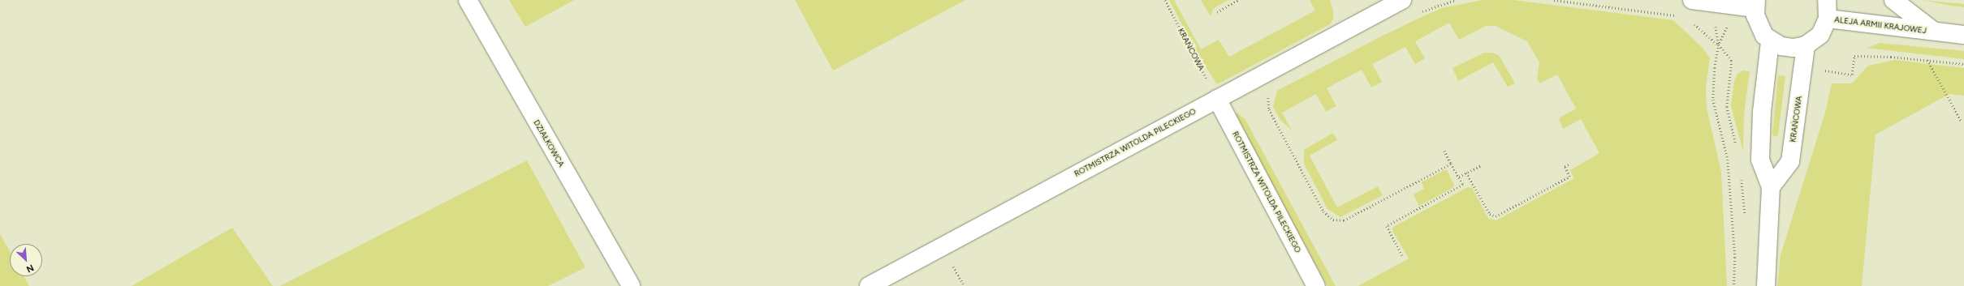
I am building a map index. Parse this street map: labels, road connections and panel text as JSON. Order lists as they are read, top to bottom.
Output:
{
  "streets": {
    "street": [
      "ALEJA ARMII KRAJOWEJ",
      "KRAŃCOWA",
      "ROTMISTRZA WITOLDA PILECKIEGO",
      "DZIAŁKOWCA"
    ]
  },
  "crossings": [
    ["KRAŃCOWA", "ROTMISTRZA WITOLDA PILECKIEGO"]
  ],
  "north": "bottom right"
}
